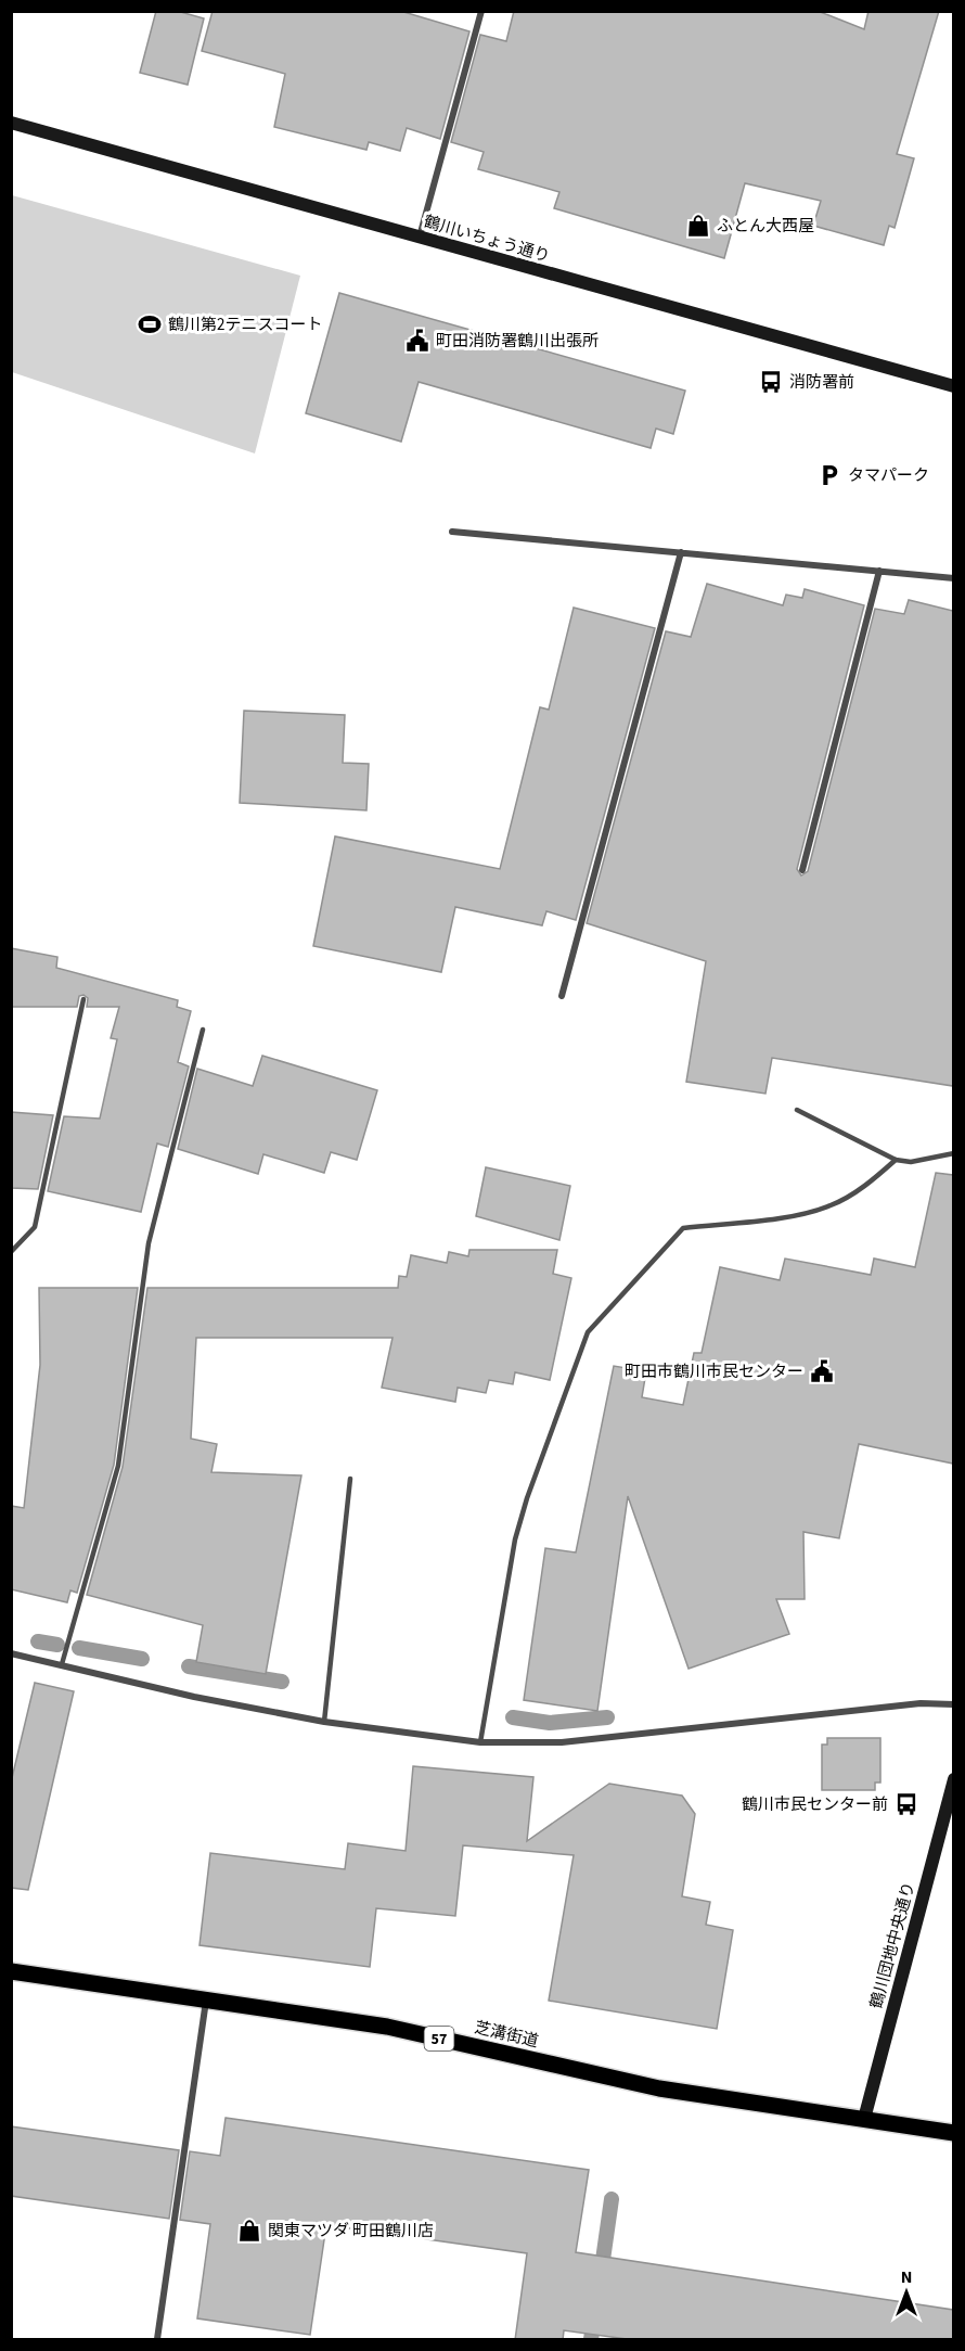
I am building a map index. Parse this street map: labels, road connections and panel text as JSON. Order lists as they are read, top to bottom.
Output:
{
  "streets": {
    "main road": ["芝溝街道", "57"],
    "street": ["鶴川いちょう通り", "鶴川団地中央通り"]
  },
  "crossings": [
    ["鶴川団地中央通り", "芝溝街道"]
  ],
  "places": {
    "shop": ["ふとん大西屋", "関東マツダ 町田鶴川店"],
    "sports": ["鶴川第2テニスコート"],
    "public building": ["町田消防署鶴川出張所", "町田市鶴川市民センター"],
    "bus stop": ["消防署前", "鶴川市民センター前"],
    "parking": ["タマパーク"]
  },
  "north": "top"
}
